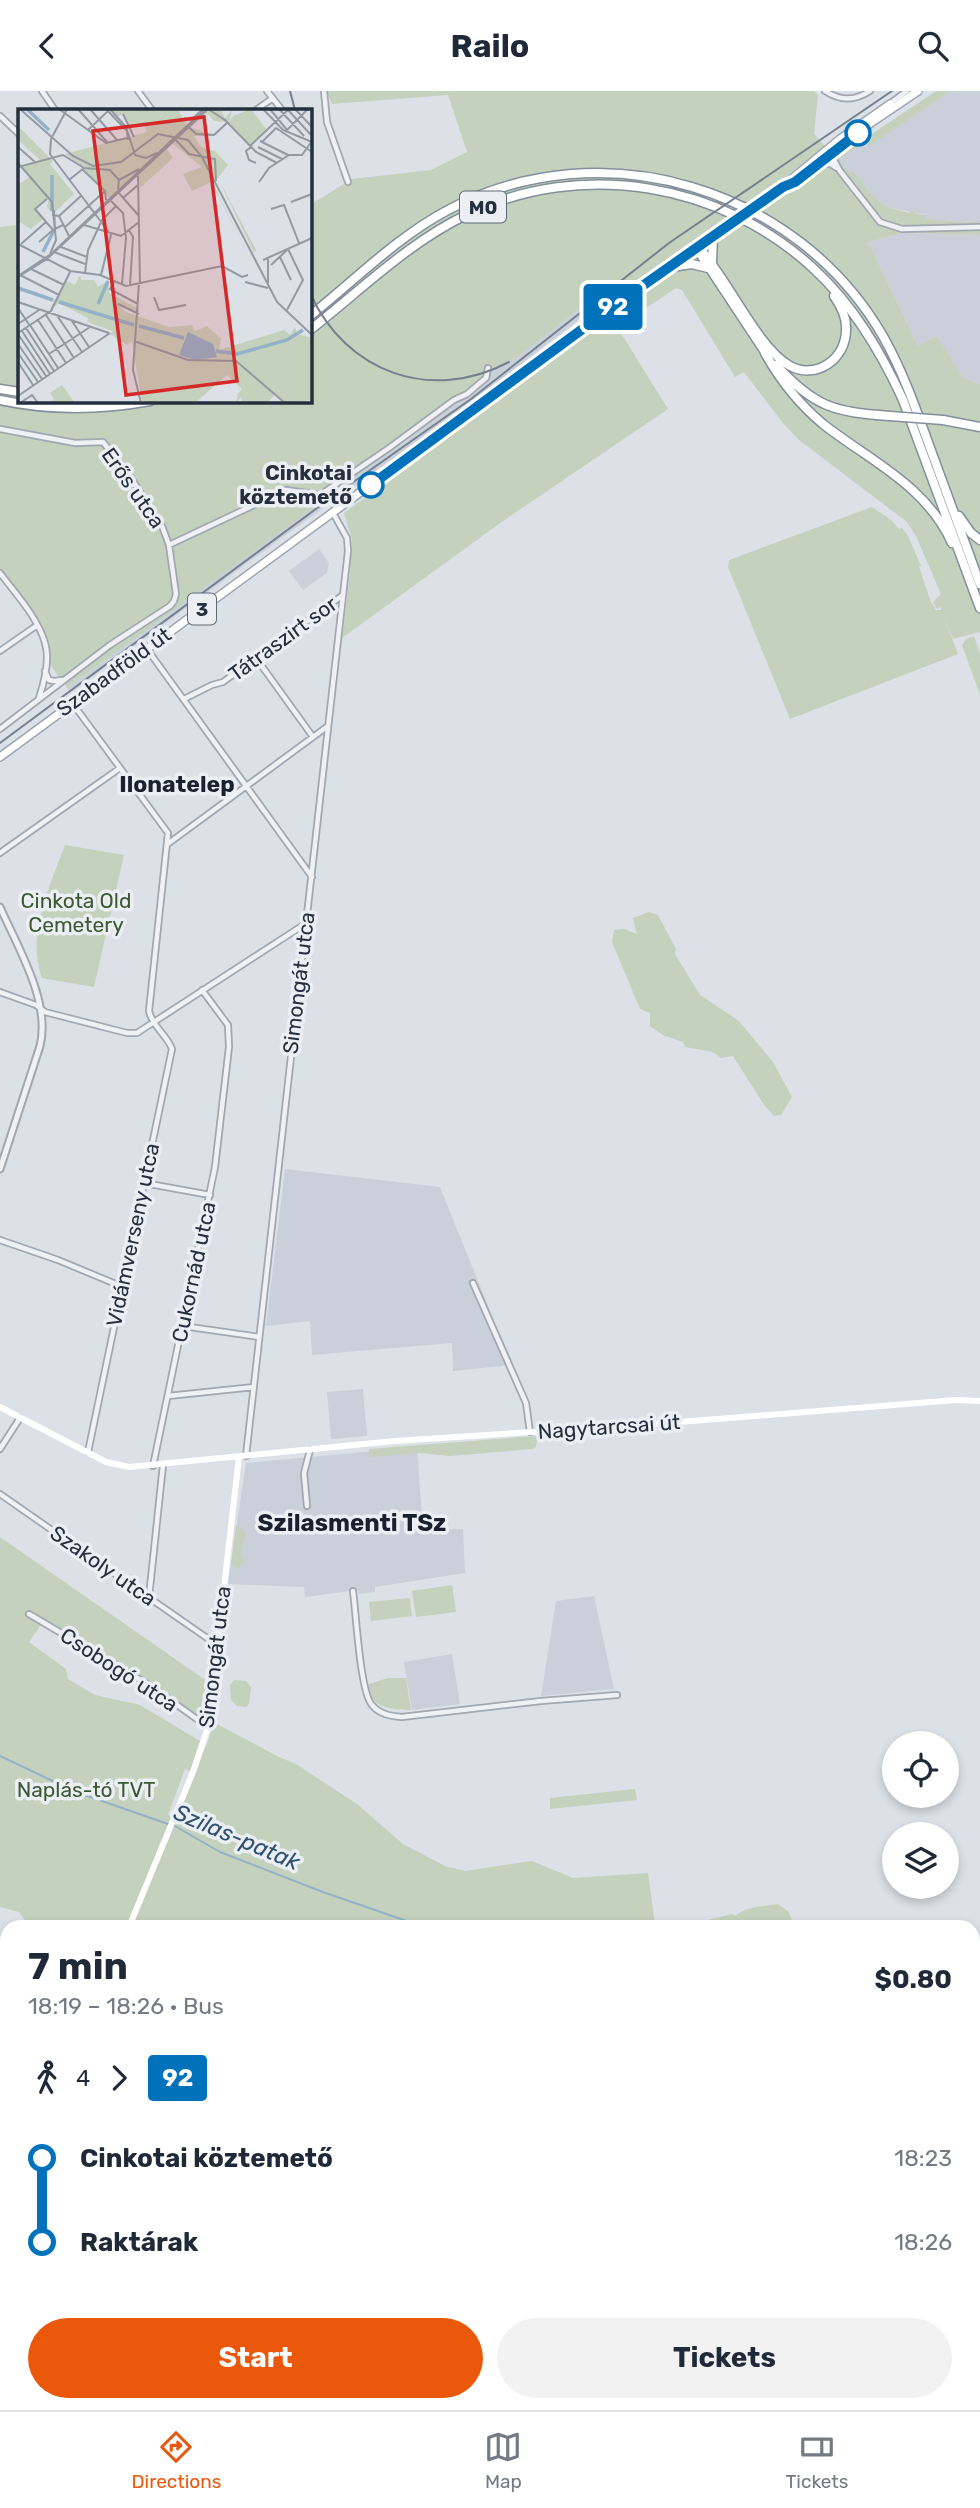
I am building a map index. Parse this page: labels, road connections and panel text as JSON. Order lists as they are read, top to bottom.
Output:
{
  "streets": {
    "highway": ["M0"],
    "main road": [
      "3",
      "Szabadföld út",
      "Simongát utca",
      "Nagytarcsai út"
    ],
    "street": [
      "Erős utca",
      "Tátraszirt sor",
      "Vidámverseny utca",
      "Cukornád utca",
      "Szakoly utca",
      "Csobogó utca"
    ]
  },
  "crossings": [
    ["3", "Szabadföld út"],
    ["Tátraszirt sor", "Simongát utca"],
    ["Szabadföld út", "Simongát utca"],
    ["Simongát utca", "Nagytarcsai út"],
    ["Simongát utca", "Csobogó utca"],
    ["Vidámverseny utca", "Nagytarcsai út"],
    ["Cukornád utca", "Nagytarcsai út"]
  ],
  "districts": ["Ilonatelep", "Szilasmenti TSz"],
  "water": ["Szilas-patak"],
  "parks": ["Cinkota Old Cemetery", "Naplás-tó TVT"],
  "places": ["Cinkotai köztemető"],
  "lines": ["bus line 92"],
  "page": {
    "header": "Railo",
    "on_map": "92",
    "heading": ["7 min", "18:19 – 18:26 · Bus", "$0.80"],
    "legs": ["4", "92"],
    "list": [
      {
        "name": "Cinkotai köztemető",
        "value": "18:23"
      },
      {
        "name": "Raktárak",
        "value": "18:26"
      }
    ],
    "buttons": ["Start", "Tickets"],
    "tabs": ["Directions", "Map", "Tickets"]
  }
}
